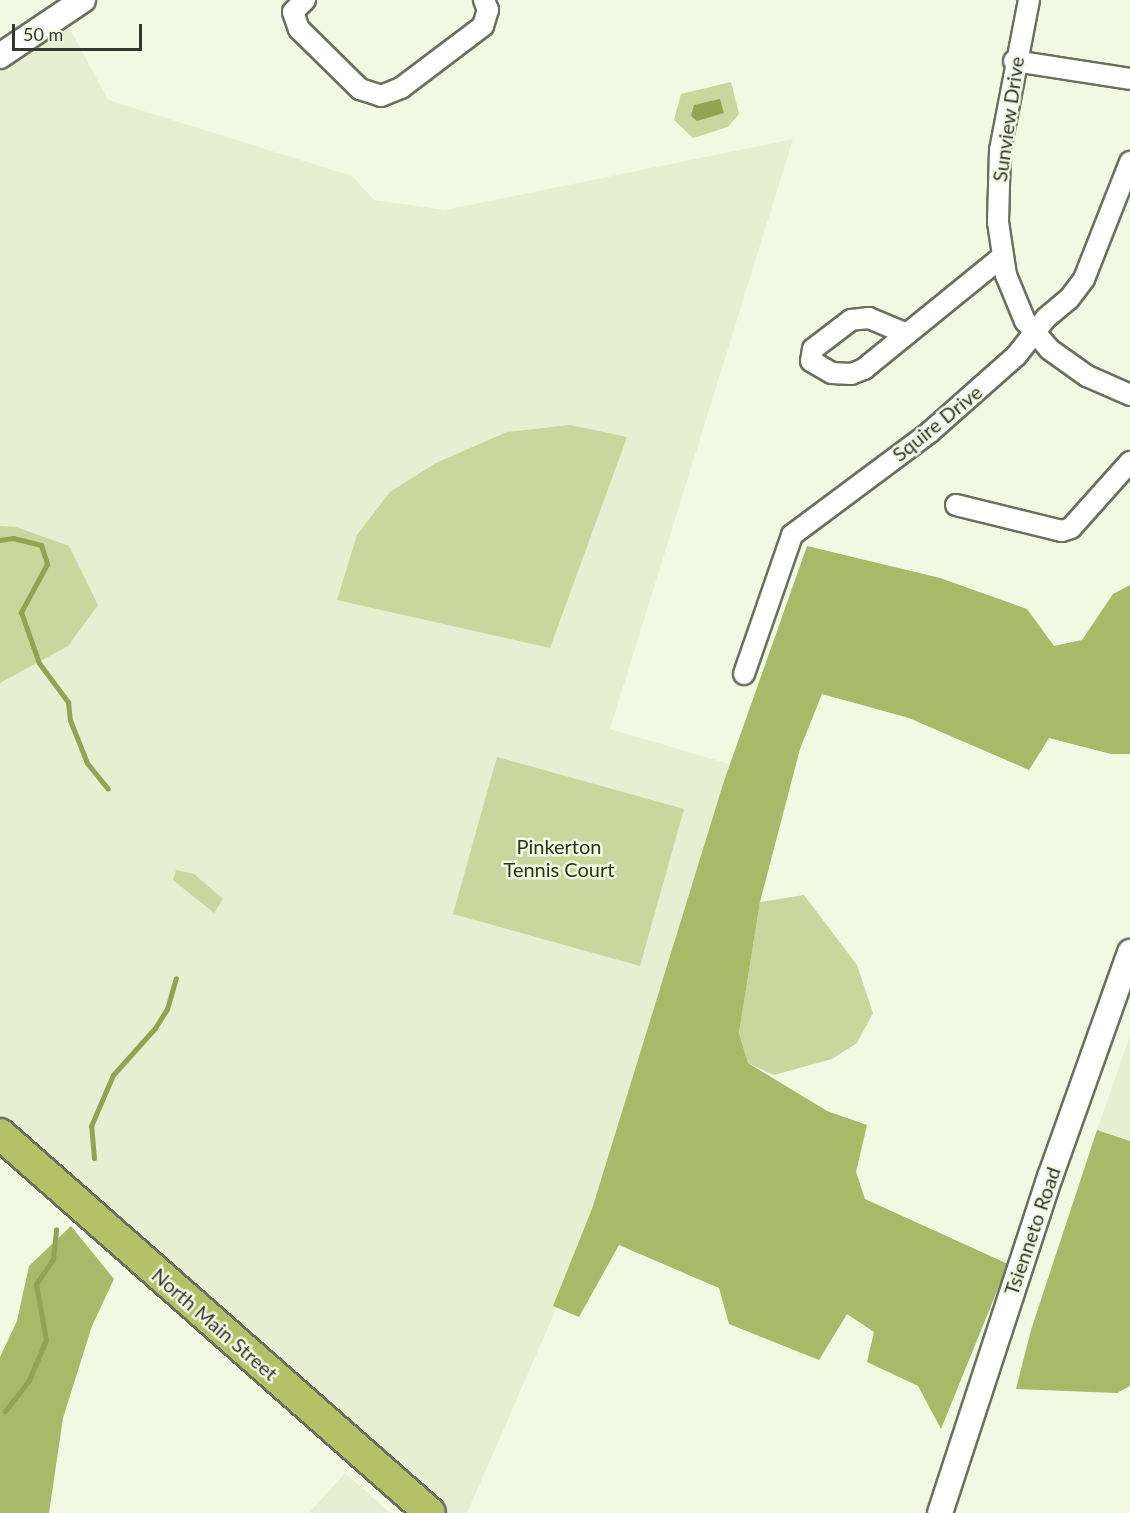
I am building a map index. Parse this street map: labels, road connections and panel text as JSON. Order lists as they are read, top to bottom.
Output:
{
  "streets": {
    "main road": ["North Main Street"],
    "street": ["Sunview Drive", "Squire Drive", "Tsienneto Road"]
  },
  "crossings": [
    ["Sunview Drive", "Squire Drive"]
  ],
  "parks": ["Pinkerton Tennis Court"],
  "scale_bar": "50 m"
}
